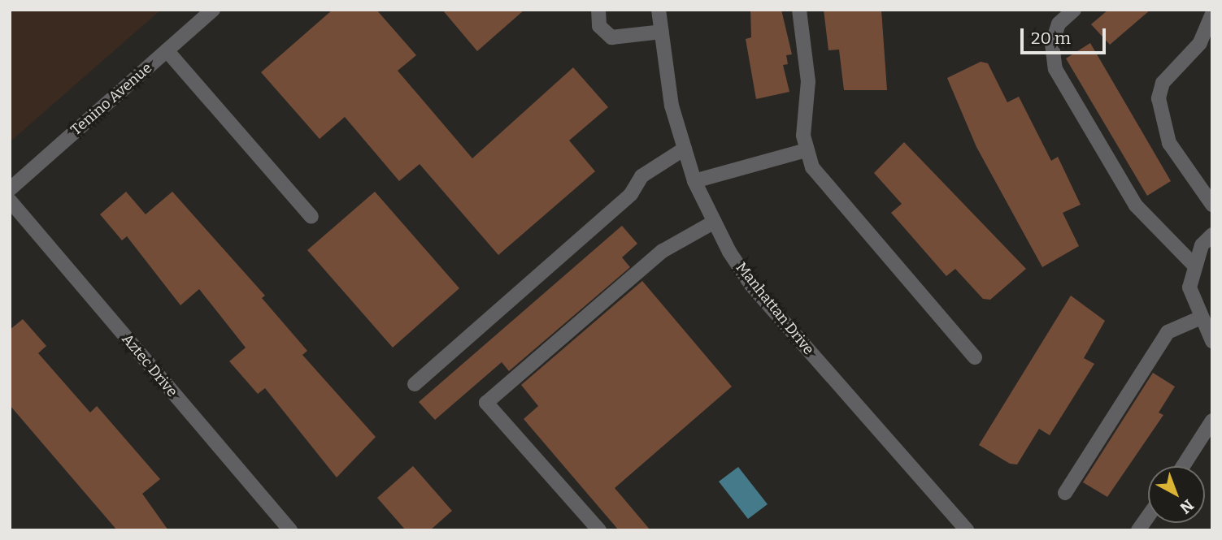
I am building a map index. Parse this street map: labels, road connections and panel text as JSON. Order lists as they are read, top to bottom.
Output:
{
  "streets": {
    "street": ["Tenino Avenue", "Manhattan Drive", "Aztec Drive"]
  },
  "scale_bar": "20 m",
  "north": "bottom right"
}
